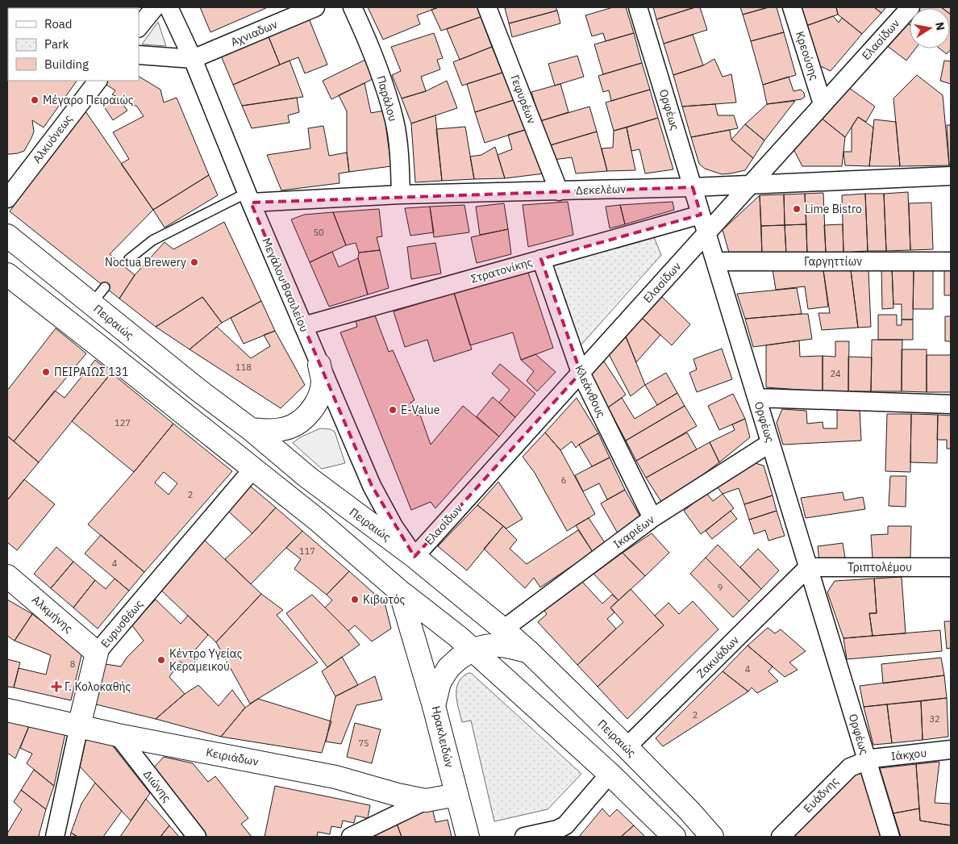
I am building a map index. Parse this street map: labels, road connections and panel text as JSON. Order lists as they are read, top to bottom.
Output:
{
  "streets": {
    "main road": [
      "Πειραιώς",
      "Αλκμήνης",
      "Ευρυσθέως",
      "Ηρακλειδών",
      "Κειριάδων"
    ],
    "street": [
      "Αχνιαδων",
      "Ελασίδων",
      "Κρεούσης",
      "Παράλου",
      "Γεφυρέων",
      "Ορφέως",
      "Αλκυόνεως",
      "Δεκελέων",
      "Γαργηττίων",
      "Στρατονίκης",
      "Μεγάλου Βασιλείου",
      "Κλεάνθους",
      "Ικαριέων",
      "Τριπτολέμου",
      "Ζακυάδων",
      "Ιάκχου",
      "Διώνης",
      "Ευάδνης"
    ]
  },
  "crossings": [
    ["Αχνιαδων", "Μεγάλου Βασιλείου"],
    ["Ελασίδων", "Κρεούσης"],
    ["Ελασίδων", "Ορφέως"],
    ["Ελασίδων", "Δεκελέων"],
    ["Ελασίδων", "Μεγάλου Βασιλείου"],
    ["Ελασίδων", "Πειραιώς"],
    ["Ελασίδων", "Κλεάνθους"],
    ["Παράλου", "Δεκελέων"],
    ["Γεφυρέων", "Δεκελέων"],
    ["Ορφέως", "Δεκελέων"],
    ["Ορφέως", "Γαργηττίων"],
    ["Ορφέως", "Στρατονίκης"],
    ["Ορφέως", "Ικαριέων"],
    ["Ορφέως", "Τριπτολέμου"],
    ["Ορφέως", "Ζακυάδων"],
    ["Ορφέως", "Ιάκχου"],
    ["Ορφέως", "Ευάδνης"],
    ["Δεκελέων", "Μεγάλου Βασιλείου"],
    ["Στρατονίκης", "Μεγάλου Βασιλείου"],
    ["Στρατονίκης", "Κλεάνθους"],
    ["Μεγάλου Βασιλείου", "Πειραιώς"],
    ["Πειραιώς", "Ικαριέων"],
    ["Πειραιώς", "Ζακυάδων"],
    ["Κλεάνθους", "Ικαριέων"],
    ["Τριπτολέμου", "Ζακυάδων"],
    ["Αλκμήνης", "Ευρυσθέως"],
    ["Ευρυσθέως", "Κειριάδων"],
    ["Ηρακλειδών", "Κειριάδων"],
    ["Ιάκχου", "Ευάδνης"],
    ["Κειριάδων", "Διώνης"]
  ],
  "places": {
    "other": [
      "Μέγαρο Πειραιώς",
      "Lime Bistro",
      "Noctua Brewery",
      "ΠΕΙΡΑΙΩΣ 131",
      "E-Value",
      "Κιβωτός",
      "Κέντρο Υγείας Κεραμεικού"
    ],
    "health": ["Γ. Κολοκαθής"]
  },
  "house_numbers": [
    "50",
    "118",
    "24",
    "127",
    "6",
    "2",
    "117",
    "4",
    "9",
    "8",
    "4",
    "2",
    "32",
    "75"
  ],
  "legend": ["Road", "Park", "Building"],
  "north": "right"
}
